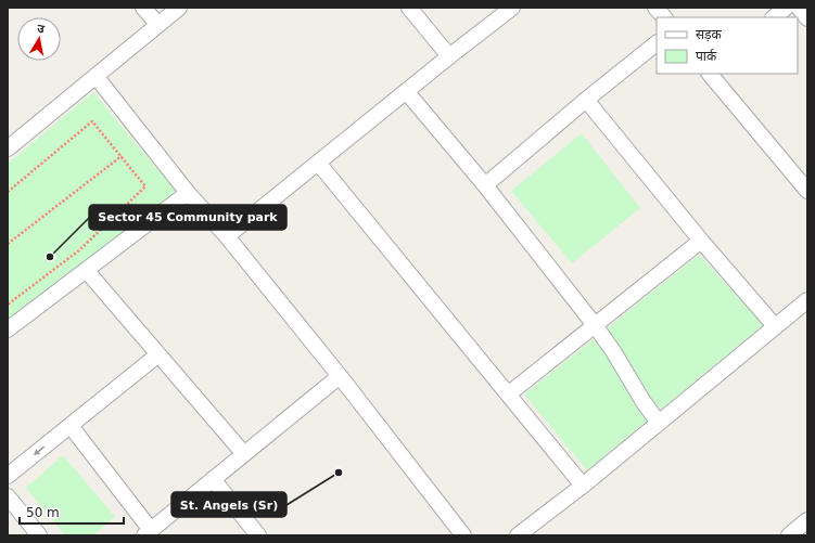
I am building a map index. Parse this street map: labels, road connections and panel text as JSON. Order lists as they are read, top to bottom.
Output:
{
  "places": ["Sector 45 Community park", "St. Angels (Sr)"],
  "legend": ["सड़क", "पार्क"],
  "scale_bar": "50 m",
  "north": "top"
}
